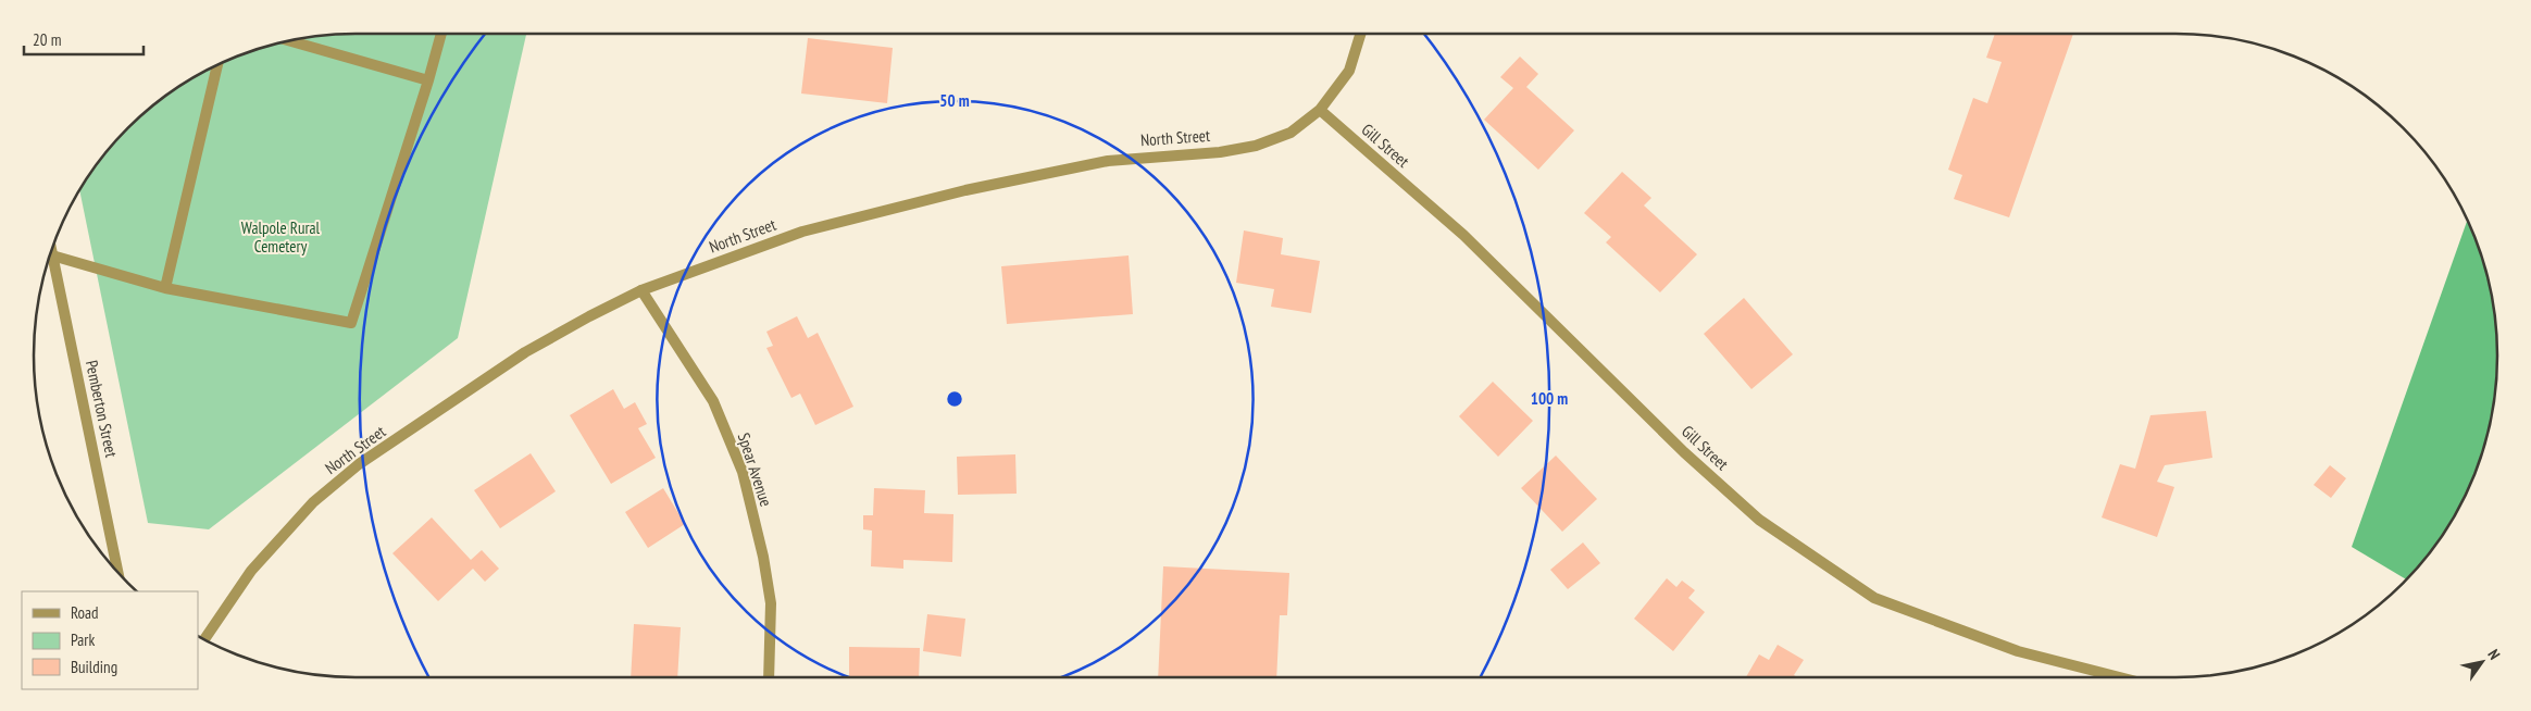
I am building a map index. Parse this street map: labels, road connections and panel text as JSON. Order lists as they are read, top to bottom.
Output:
{
  "streets": {
    "street": [
      "North Street",
      "Gill Street",
      "Pemberton Street",
      "Spear Avenue"
    ]
  },
  "crossings": [
    ["North Street", "Gill Street"],
    ["North Street", "Spear Avenue"]
  ],
  "parks": ["Walpole Rural Cemetery"],
  "legend": ["Road", "Park", "Building"],
  "scale_bar": "20 m",
  "north": "top right",
  "rings": ["50 m", "100 m"]
}
